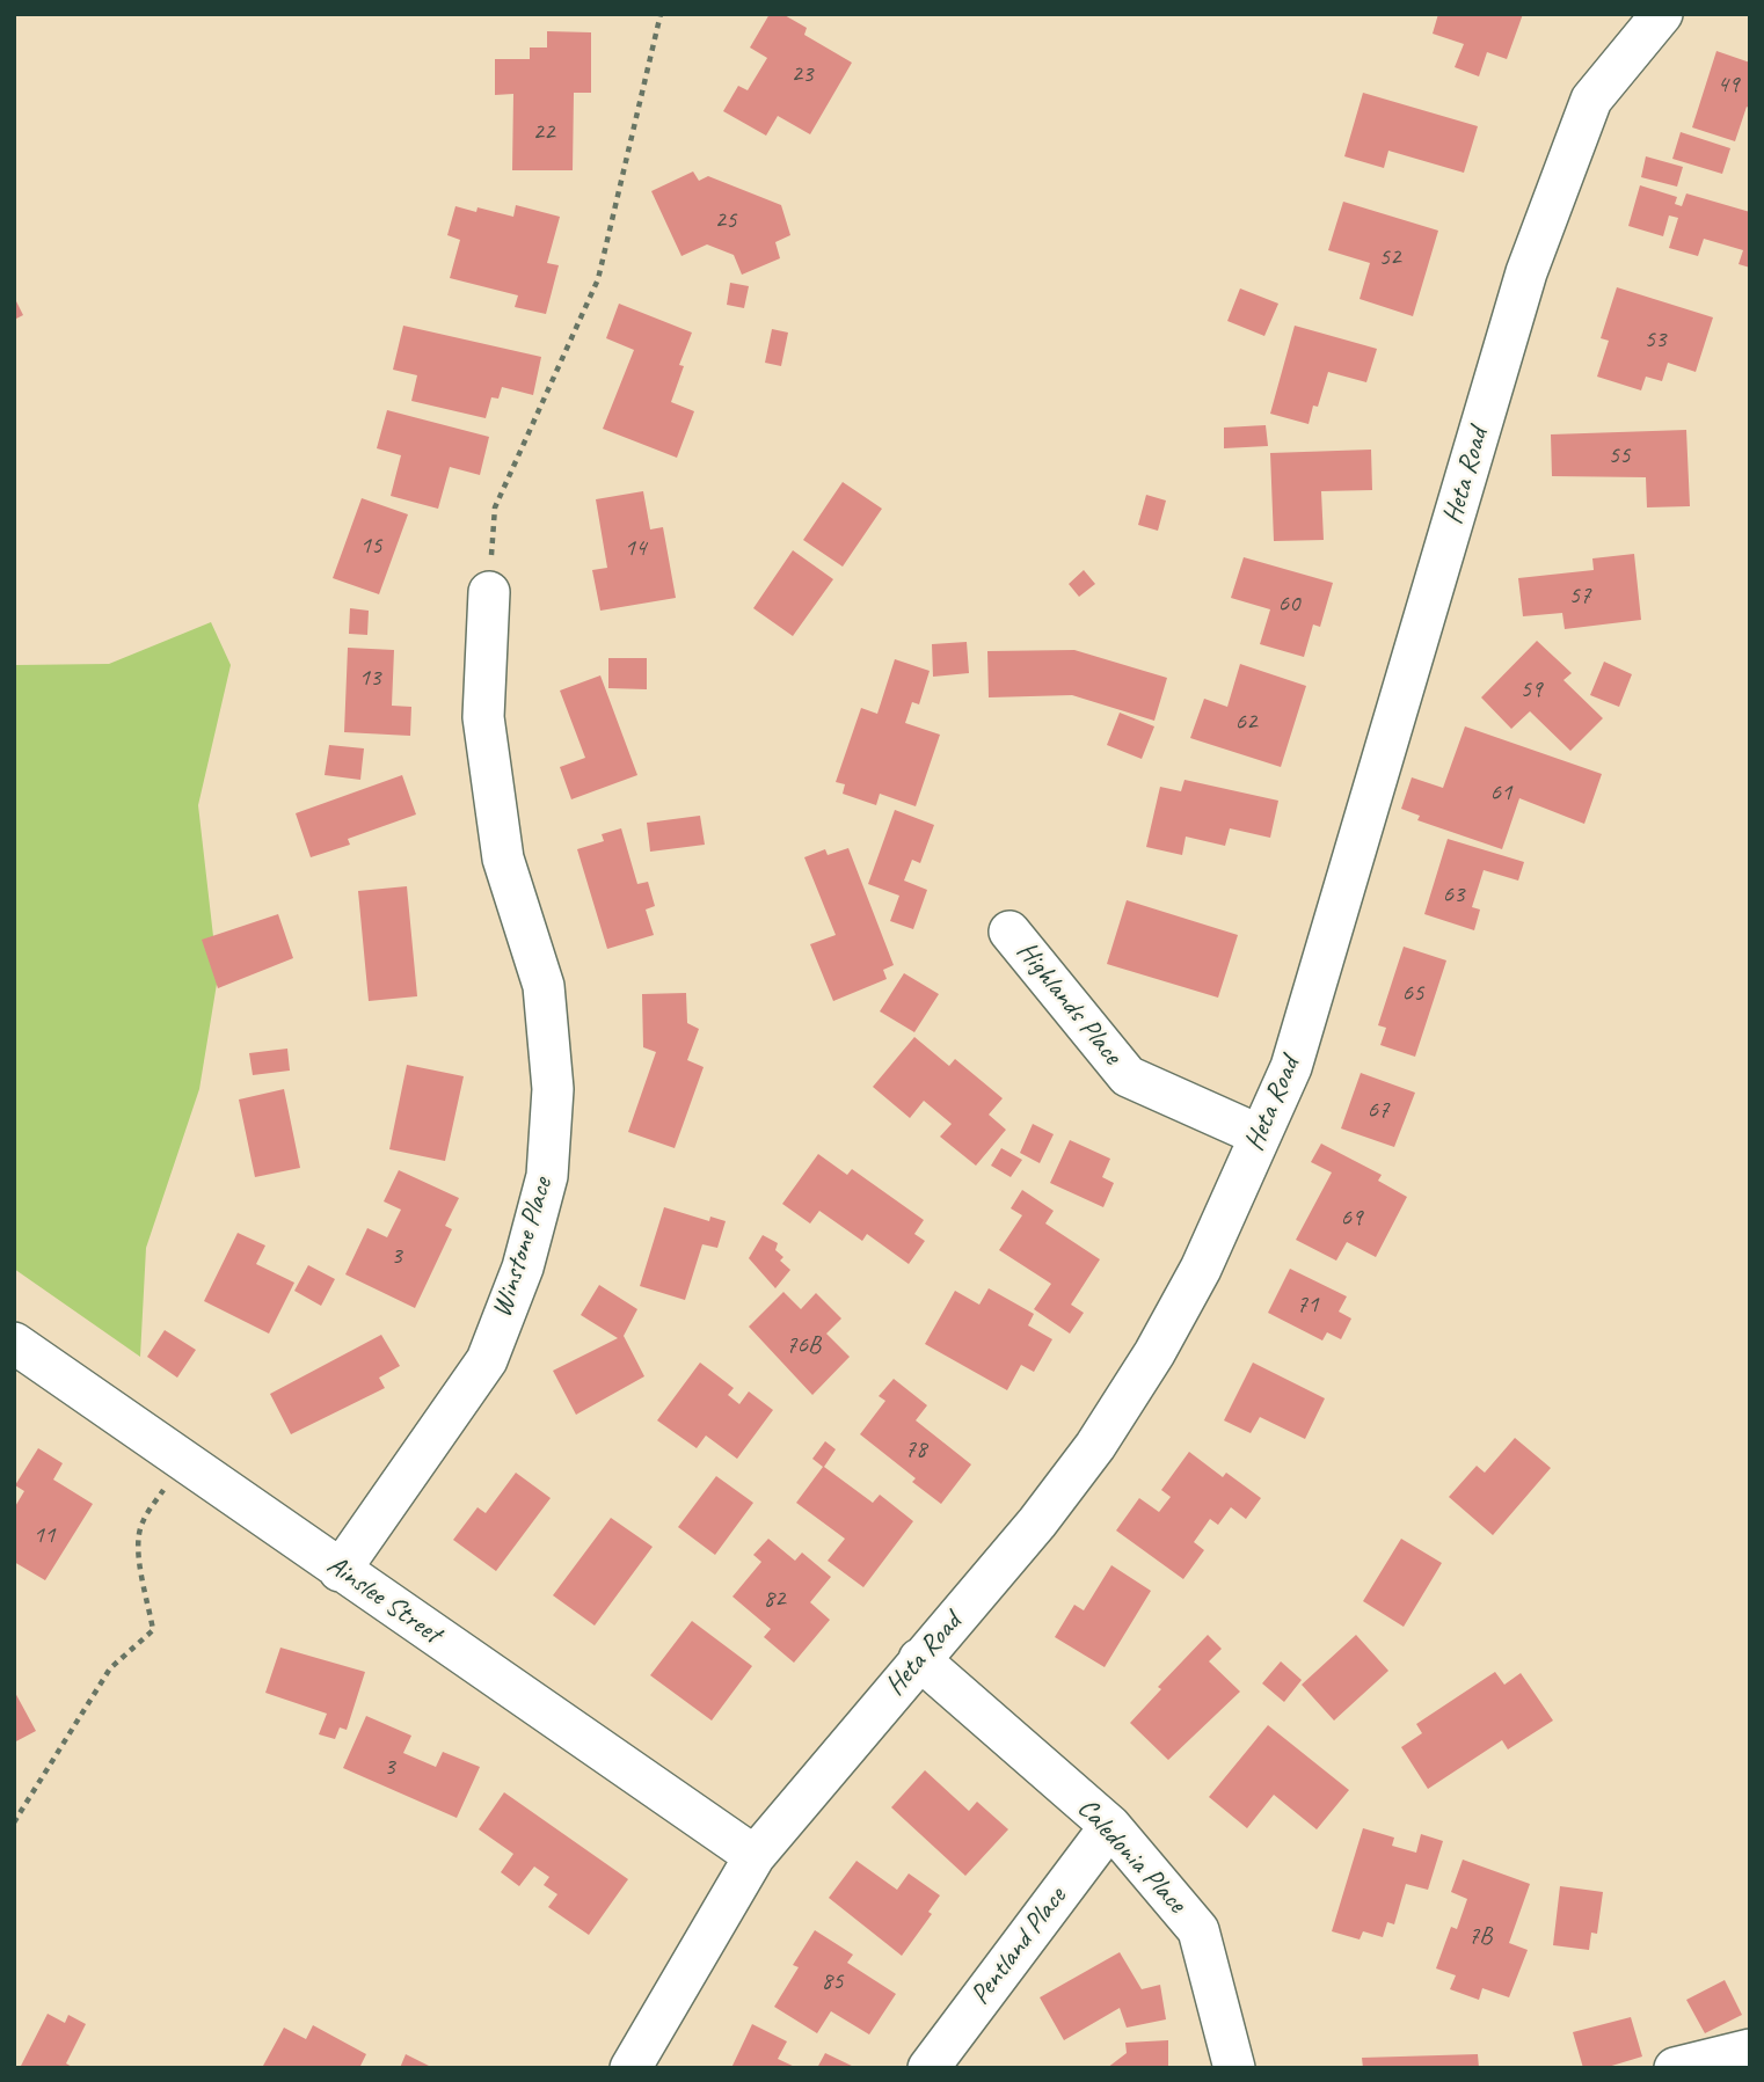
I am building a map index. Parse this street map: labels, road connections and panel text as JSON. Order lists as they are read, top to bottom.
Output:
{
  "streets": {
    "street": [
      "Heta Road",
      "Highlands Place",
      "Winstone Place",
      "Ainslee Street",
      "Caledonia Place",
      "Pentland Place"
    ]
  },
  "crossings": [
    ["Heta Road", "Highlands Place"],
    ["Heta Road", "Ainslee Street"],
    ["Heta Road", "Caledonia Place"],
    ["Winstone Place", "Ainslee Street"],
    ["Caledonia Place", "Pentland Place"]
  ],
  "house_numbers": [
    "23",
    "49",
    "22",
    "25",
    "52",
    "53",
    "55",
    "15",
    "14",
    "57",
    "60",
    "13",
    "59",
    "62",
    "61",
    "63",
    "65",
    "67",
    "69",
    "3",
    "71",
    "76B",
    "78",
    "11",
    "82",
    "3",
    "7B",
    "85"
  ]
}
